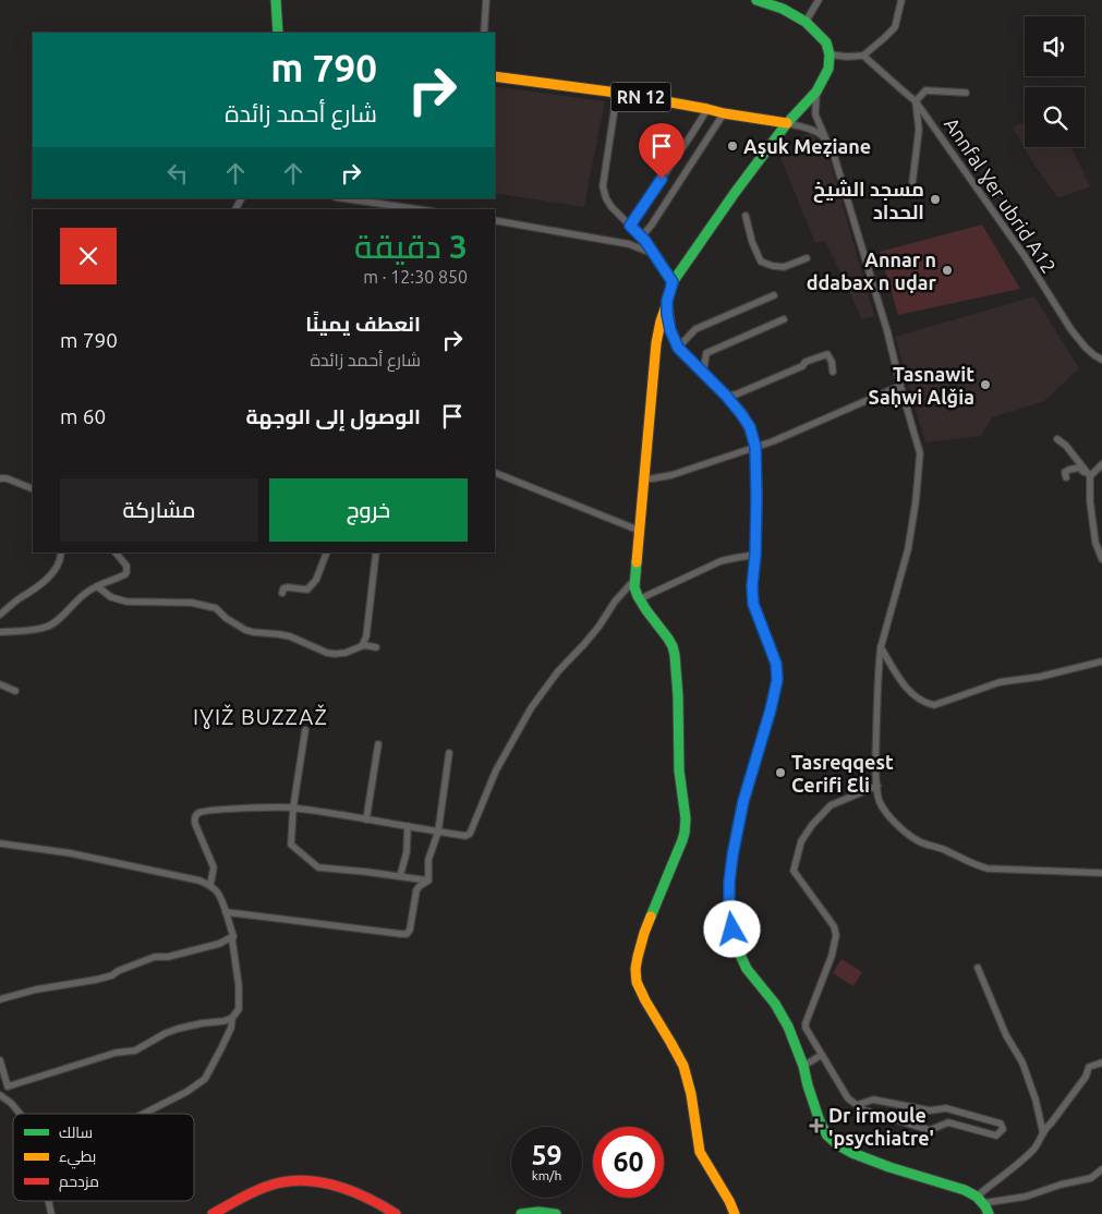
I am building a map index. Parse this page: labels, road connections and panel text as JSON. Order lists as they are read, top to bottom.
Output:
{
  "streets": {
    "main road": ["RN 12"],
    "street": ["Annfal ɣer ubrid A12"]
  },
  "districts": ["IƔIŽ BUZZAŽ"],
  "places": {
    "other": [
      "Aṣuk Meẓiane",
      "مسجد الشيخ الحداد",
      "Annar n ddabax n uḍar",
      "Tasnawit Saḥwi Alǧia",
      "Tasreqqest Cerifi Ɛli"
    ],
    "health": ["Dr irmoule 'psychiatre'"]
  },
  "legend": ["سالك", "بطيء", "مزدحم"],
  "page": {
    "turn": ["790 m", "شارع أحمد زائدة"],
    "heading": ["3 دقيقة", "850 m · 12:30"],
    "list": [
      {
        "name": "انعطف يمينًا",
        "note": "شارع أحمد زائدة",
        "value": "790 m"
      },
      {
        "name": "الوصول إلى الوجهة",
        "value": "60 m"
      }
    ],
    "buttons": ["خروج", "مشاركة"],
    "speed": "59 km/h",
    "limit": "60"
  }
}
